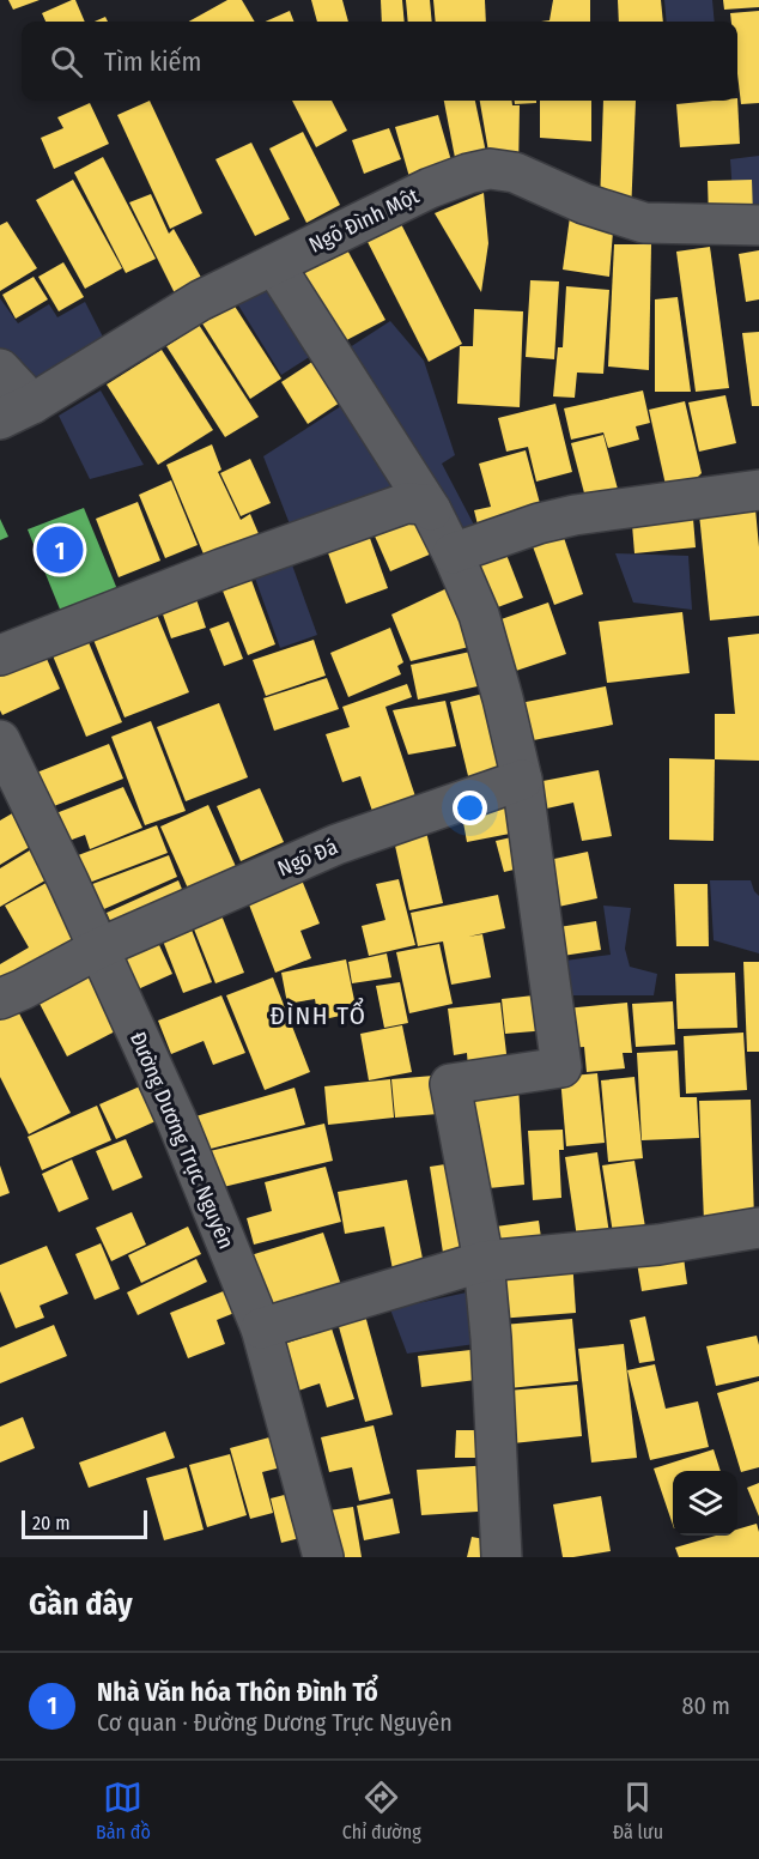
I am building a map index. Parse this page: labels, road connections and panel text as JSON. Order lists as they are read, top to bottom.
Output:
{
  "streets": {
    "street": ["Ngõ Đình Một", "Ngõ Đá", "Đường Dương Trực Nguyên"]
  },
  "crossings": [
    ["Ngõ Đá", "Đường Dương Trực Nguyên"]
  ],
  "districts": ["ĐÌNH TỔ"],
  "scale_bar": "20 m",
  "page": {
    "search": "Tìm kiếm",
    "pins": "1",
    "scale": "20 m",
    "heading": "Gần đây",
    "list": [
      {
        "mark": "1",
        "name": "Nhà Văn hóa Thôn Đình Tổ",
        "note": "Cơ quan · Đường Dương Trực Nguyên",
        "value": "80 m"
      }
    ],
    "nav": ["Bản đồ", "Chỉ đường", "Đã lưu"]
  }
}
